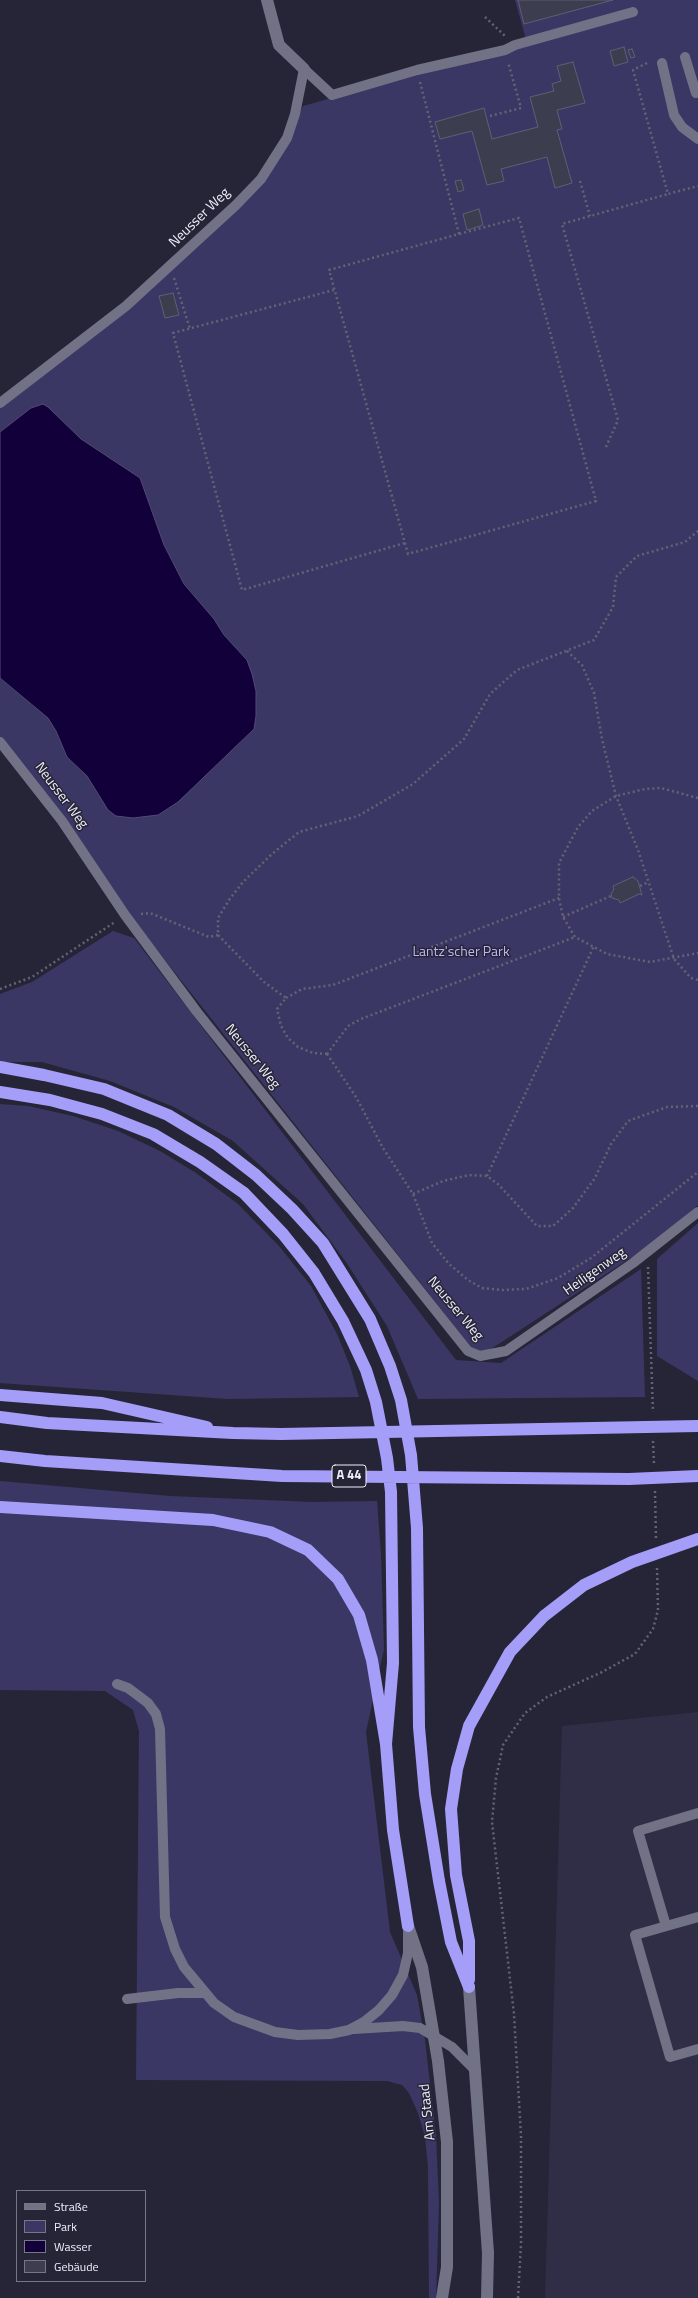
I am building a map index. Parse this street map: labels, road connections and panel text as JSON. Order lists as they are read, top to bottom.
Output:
{
  "streets": {
    "highway": ["A 44"],
    "street": ["Am Staad"],
    "lane": ["Neusser Weg", "Heiligenweg"]
  },
  "crossings": [
    ["Neusser Weg", "Heiligenweg"]
  ],
  "parks": ["Lantz'scher Park"],
  "legend": [
    "Straße",
    "Park",
    "Wasser",
    "Gebäude"
  ]
}
